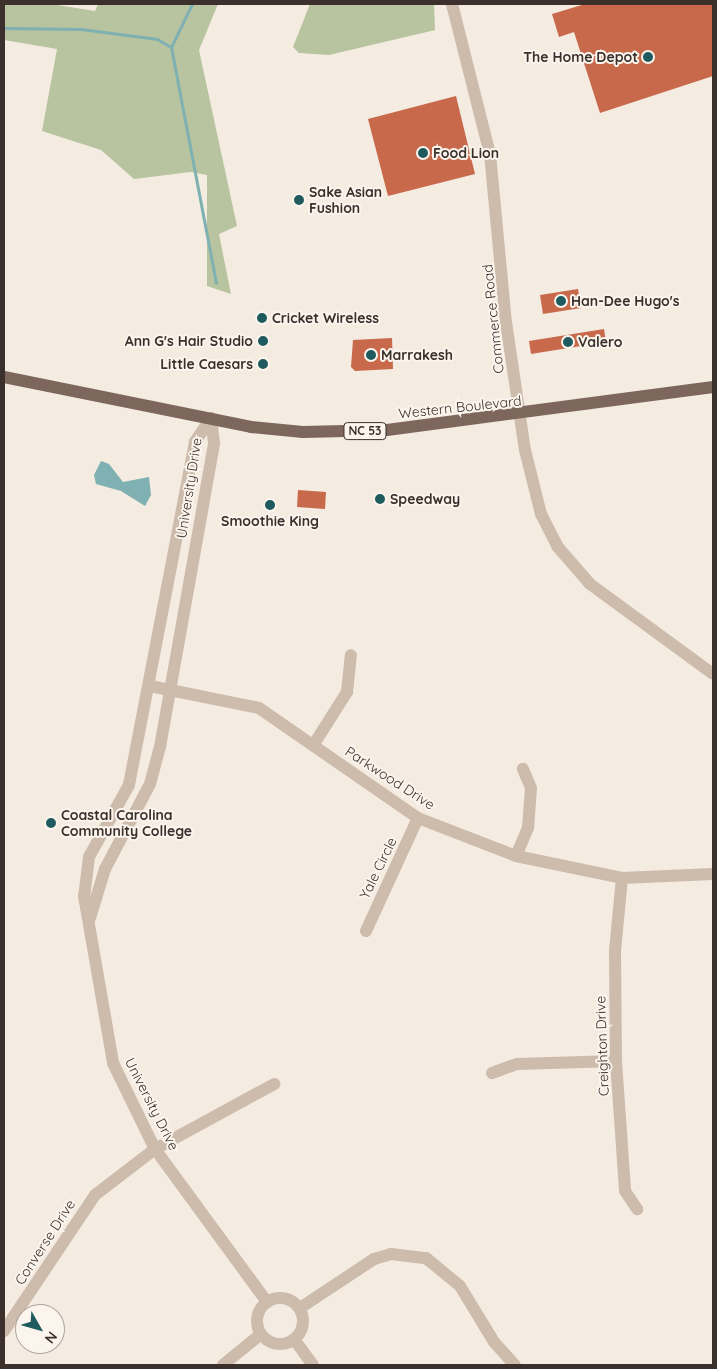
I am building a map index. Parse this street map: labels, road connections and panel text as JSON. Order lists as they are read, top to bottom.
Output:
{
  "streets": {
    "main road": ["Western Boulevard", "NC 53"],
    "street": [
      "Commerce Road",
      "University Drive",
      "Parkwood Drive",
      "Yale Circle",
      "Creighton Drive",
      "Converse Drive"
    ]
  },
  "crossings": [
    ["Commerce Road", "Western Boulevard"],
    ["Western Boulevard", "University Drive"],
    ["University Drive", "Parkwood Drive"],
    ["University Drive", "Converse Drive"],
    ["Parkwood Drive", "Yale Circle"],
    ["Parkwood Drive", "Creighton Drive"]
  ],
  "places": [
    "The Home Depot",
    "Food Lion",
    "Sake Asian Fushion",
    "Han-Dee Hugo's",
    "Cricket Wireless",
    "Ann G's Hair Studio",
    "Valero",
    "Marrakesh",
    "Little Caesars",
    "Speedway",
    "Smoothie King",
    "Coastal Carolina Community College"
  ],
  "north": "bottom right"
}
